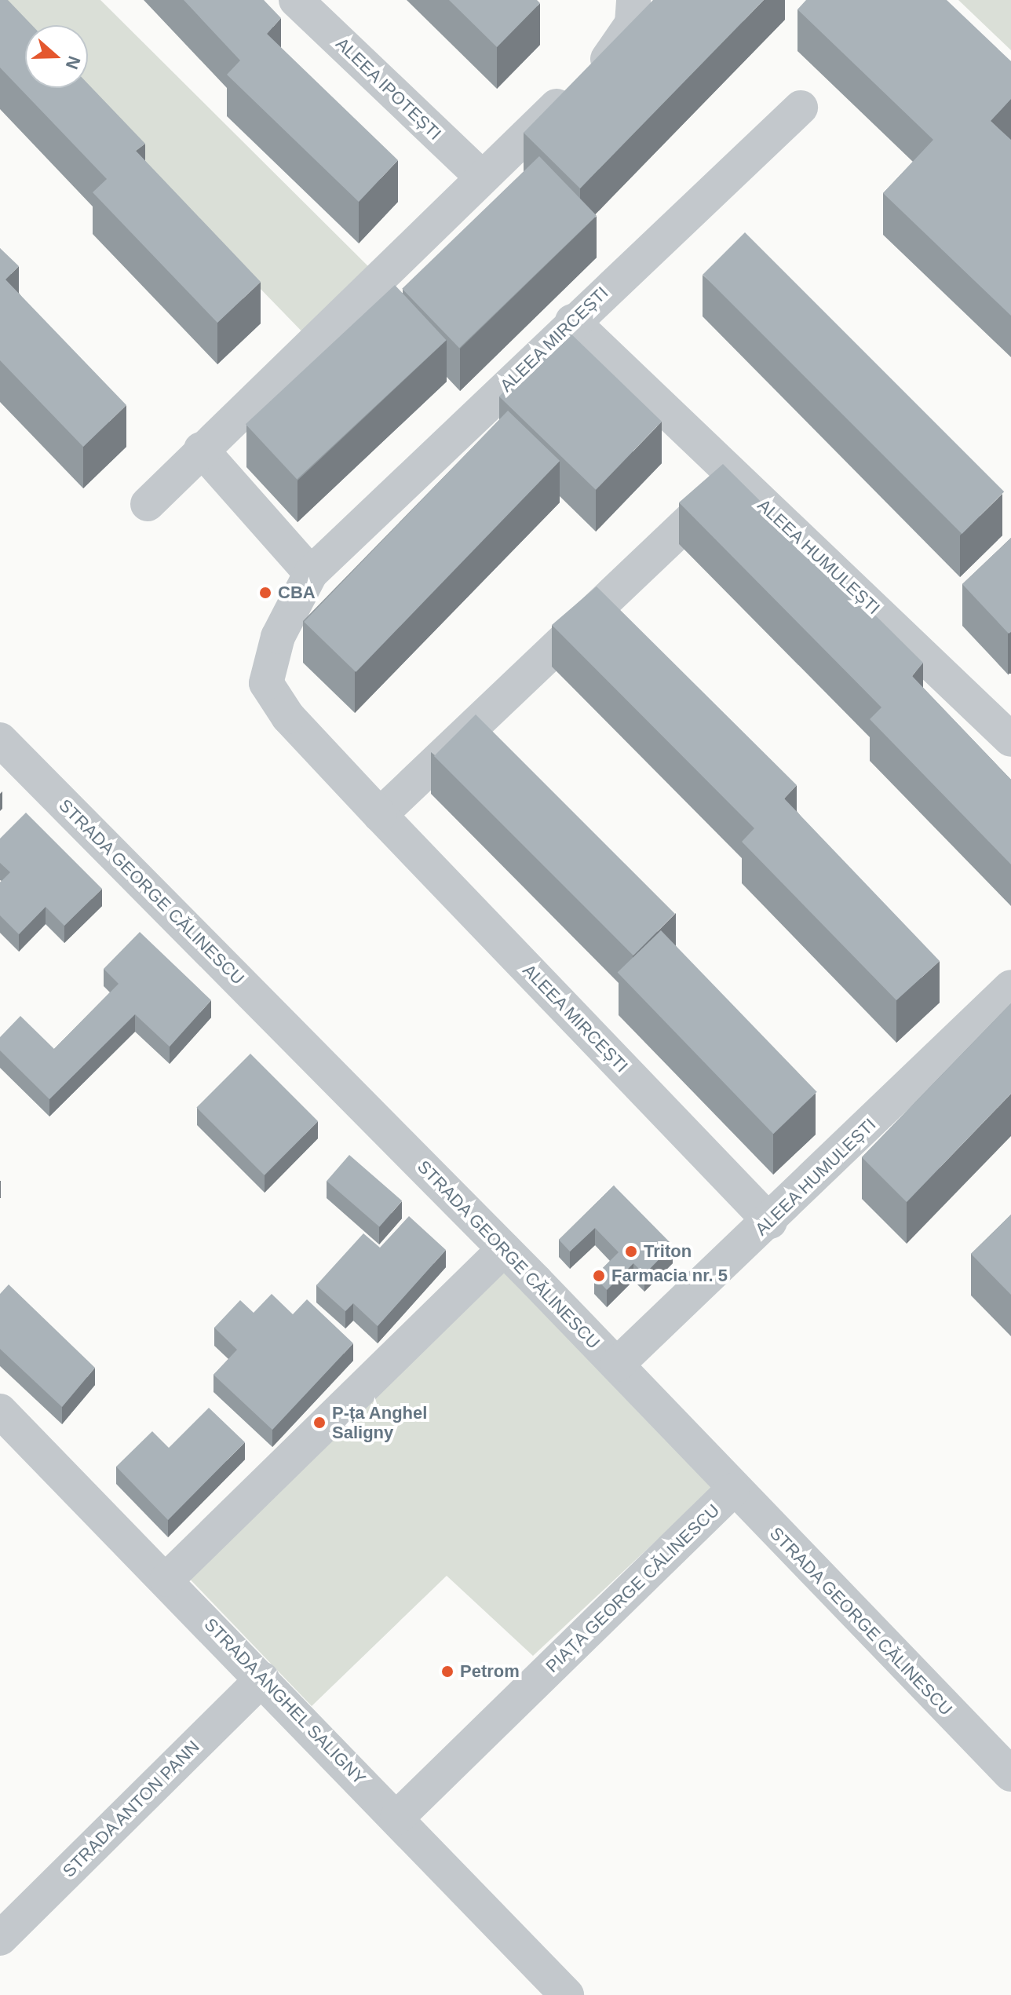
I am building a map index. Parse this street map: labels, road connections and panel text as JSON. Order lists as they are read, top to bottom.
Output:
{
  "streets": {
    "street": [
      "ALEEA IPOTEȘTI",
      "ALEEA MIRCEȘTI",
      "ALEEA HUMULEȘTI",
      "STRADA GEORGE CĂLINESCU",
      "PIAȚA GEORGE CĂLINESCU",
      "STRADA ANGHEL SALIGNY",
      "STRADA ANTON PANN"
    ]
  },
  "crossings": [
    ["ALEEA MIRCEȘTI", "ALEEA HUMULEȘTI"],
    ["ALEEA HUMULEȘTI", "STRADA GEORGE CĂLINESCU"],
    ["STRADA GEORGE CĂLINESCU", "PIAȚA GEORGE CĂLINESCU"],
    ["PIAȚA GEORGE CĂLINESCU", "STRADA ANGHEL SALIGNY"],
    ["STRADA ANGHEL SALIGNY", "STRADA ANTON PANN"]
  ],
  "places": [
    "CBA",
    "Triton",
    "Farmacia nr. 5",
    "P-ța Anghel Saligny",
    "Petrom"
  ],
  "north": "right"
}
